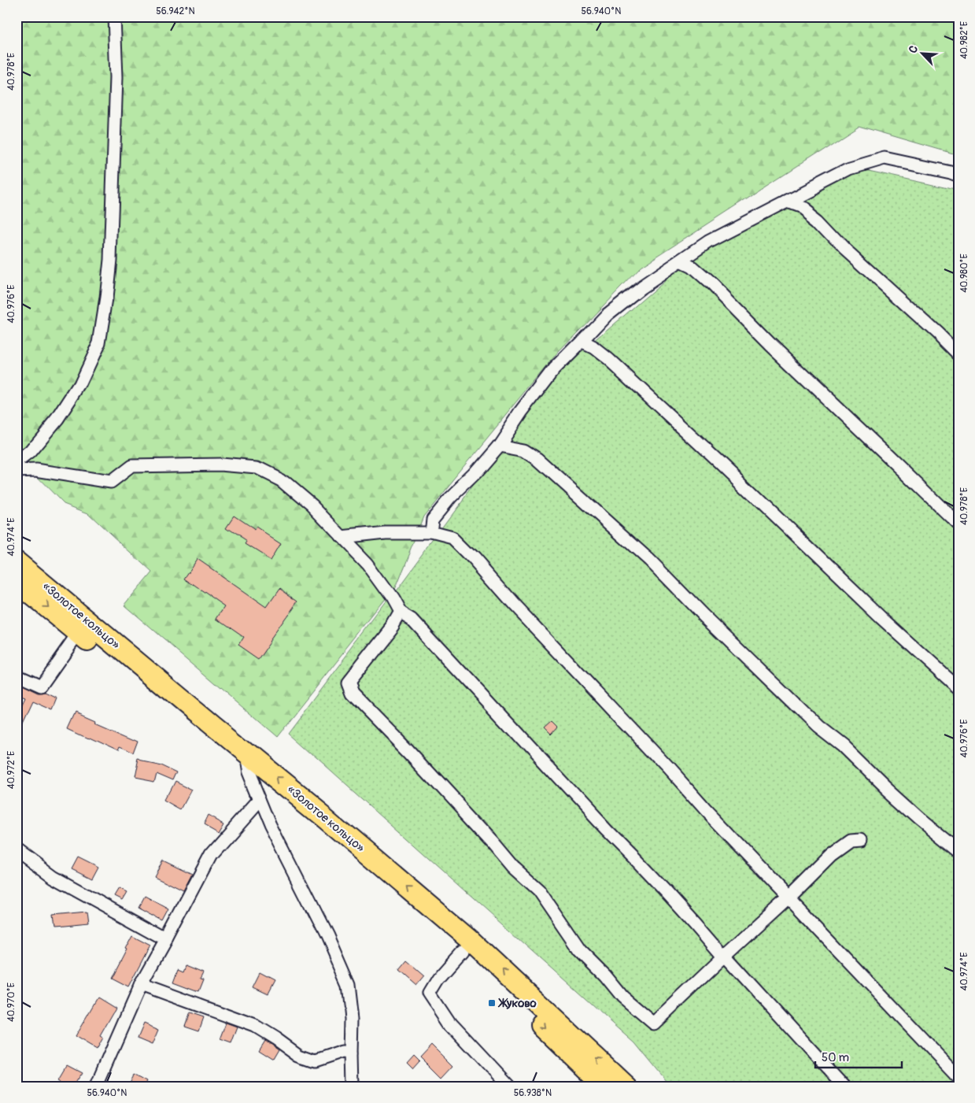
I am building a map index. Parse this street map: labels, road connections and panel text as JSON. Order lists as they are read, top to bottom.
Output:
{
  "streets": {
    "highway": ["«Золотое кольцо»"]
  },
  "places": {
    "transit": ["Жуково"]
  },
  "scale_bar": "50 m",
  "north": "top left",
  "coordinates": [
    "56.942°N",
    "56.940°N",
    "40.982°E",
    "40.978°E",
    "40.980°E",
    "40.976°E",
    "40.974°E",
    "40.972°E",
    "40.970°E",
    "56.938°N"
  ]
}
